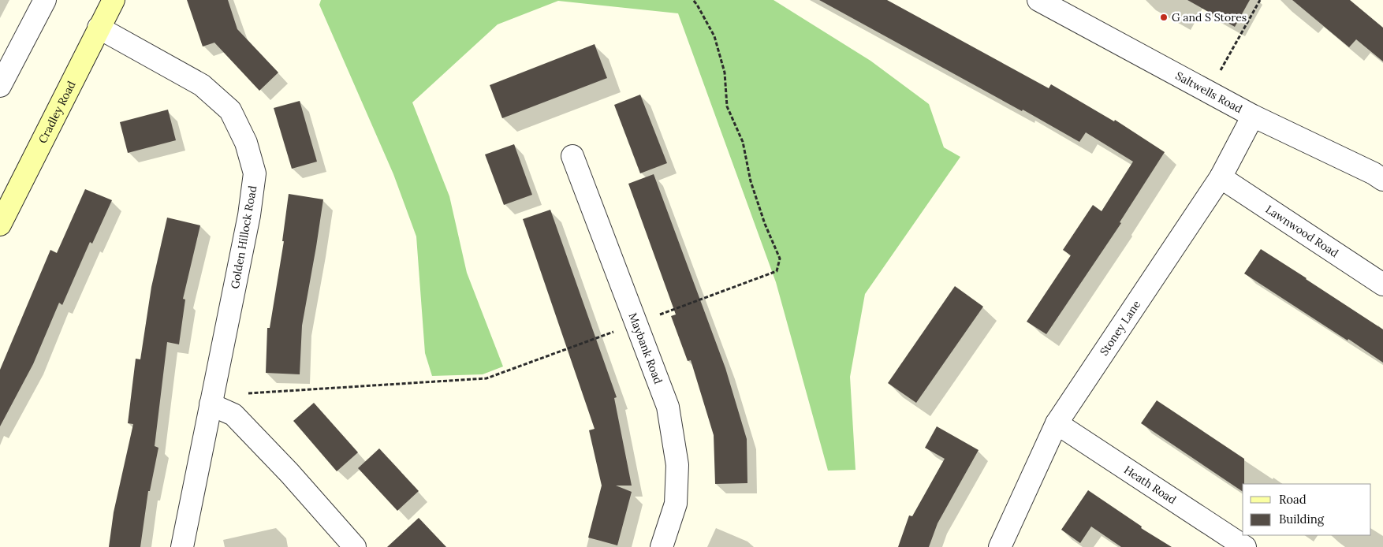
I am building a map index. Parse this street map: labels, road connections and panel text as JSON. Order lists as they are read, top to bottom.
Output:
{
  "streets": {
    "main road": ["Cradley Road"],
    "street": [
      "Saltwells Road",
      "Lawnwood Road",
      "Golden Hillock Road",
      "Stoney Lane",
      "Maybank Road",
      "Heath Road"
    ]
  },
  "crossings": [
    ["Saltwells Road", "Stoney Lane"],
    ["Cradley Road", "Golden Hillock Road"],
    ["Lawnwood Road", "Stoney Lane"],
    ["Stoney Lane", "Heath Road"]
  ],
  "places": ["G and S Stores"],
  "legend": ["Road", "Building"]
}
